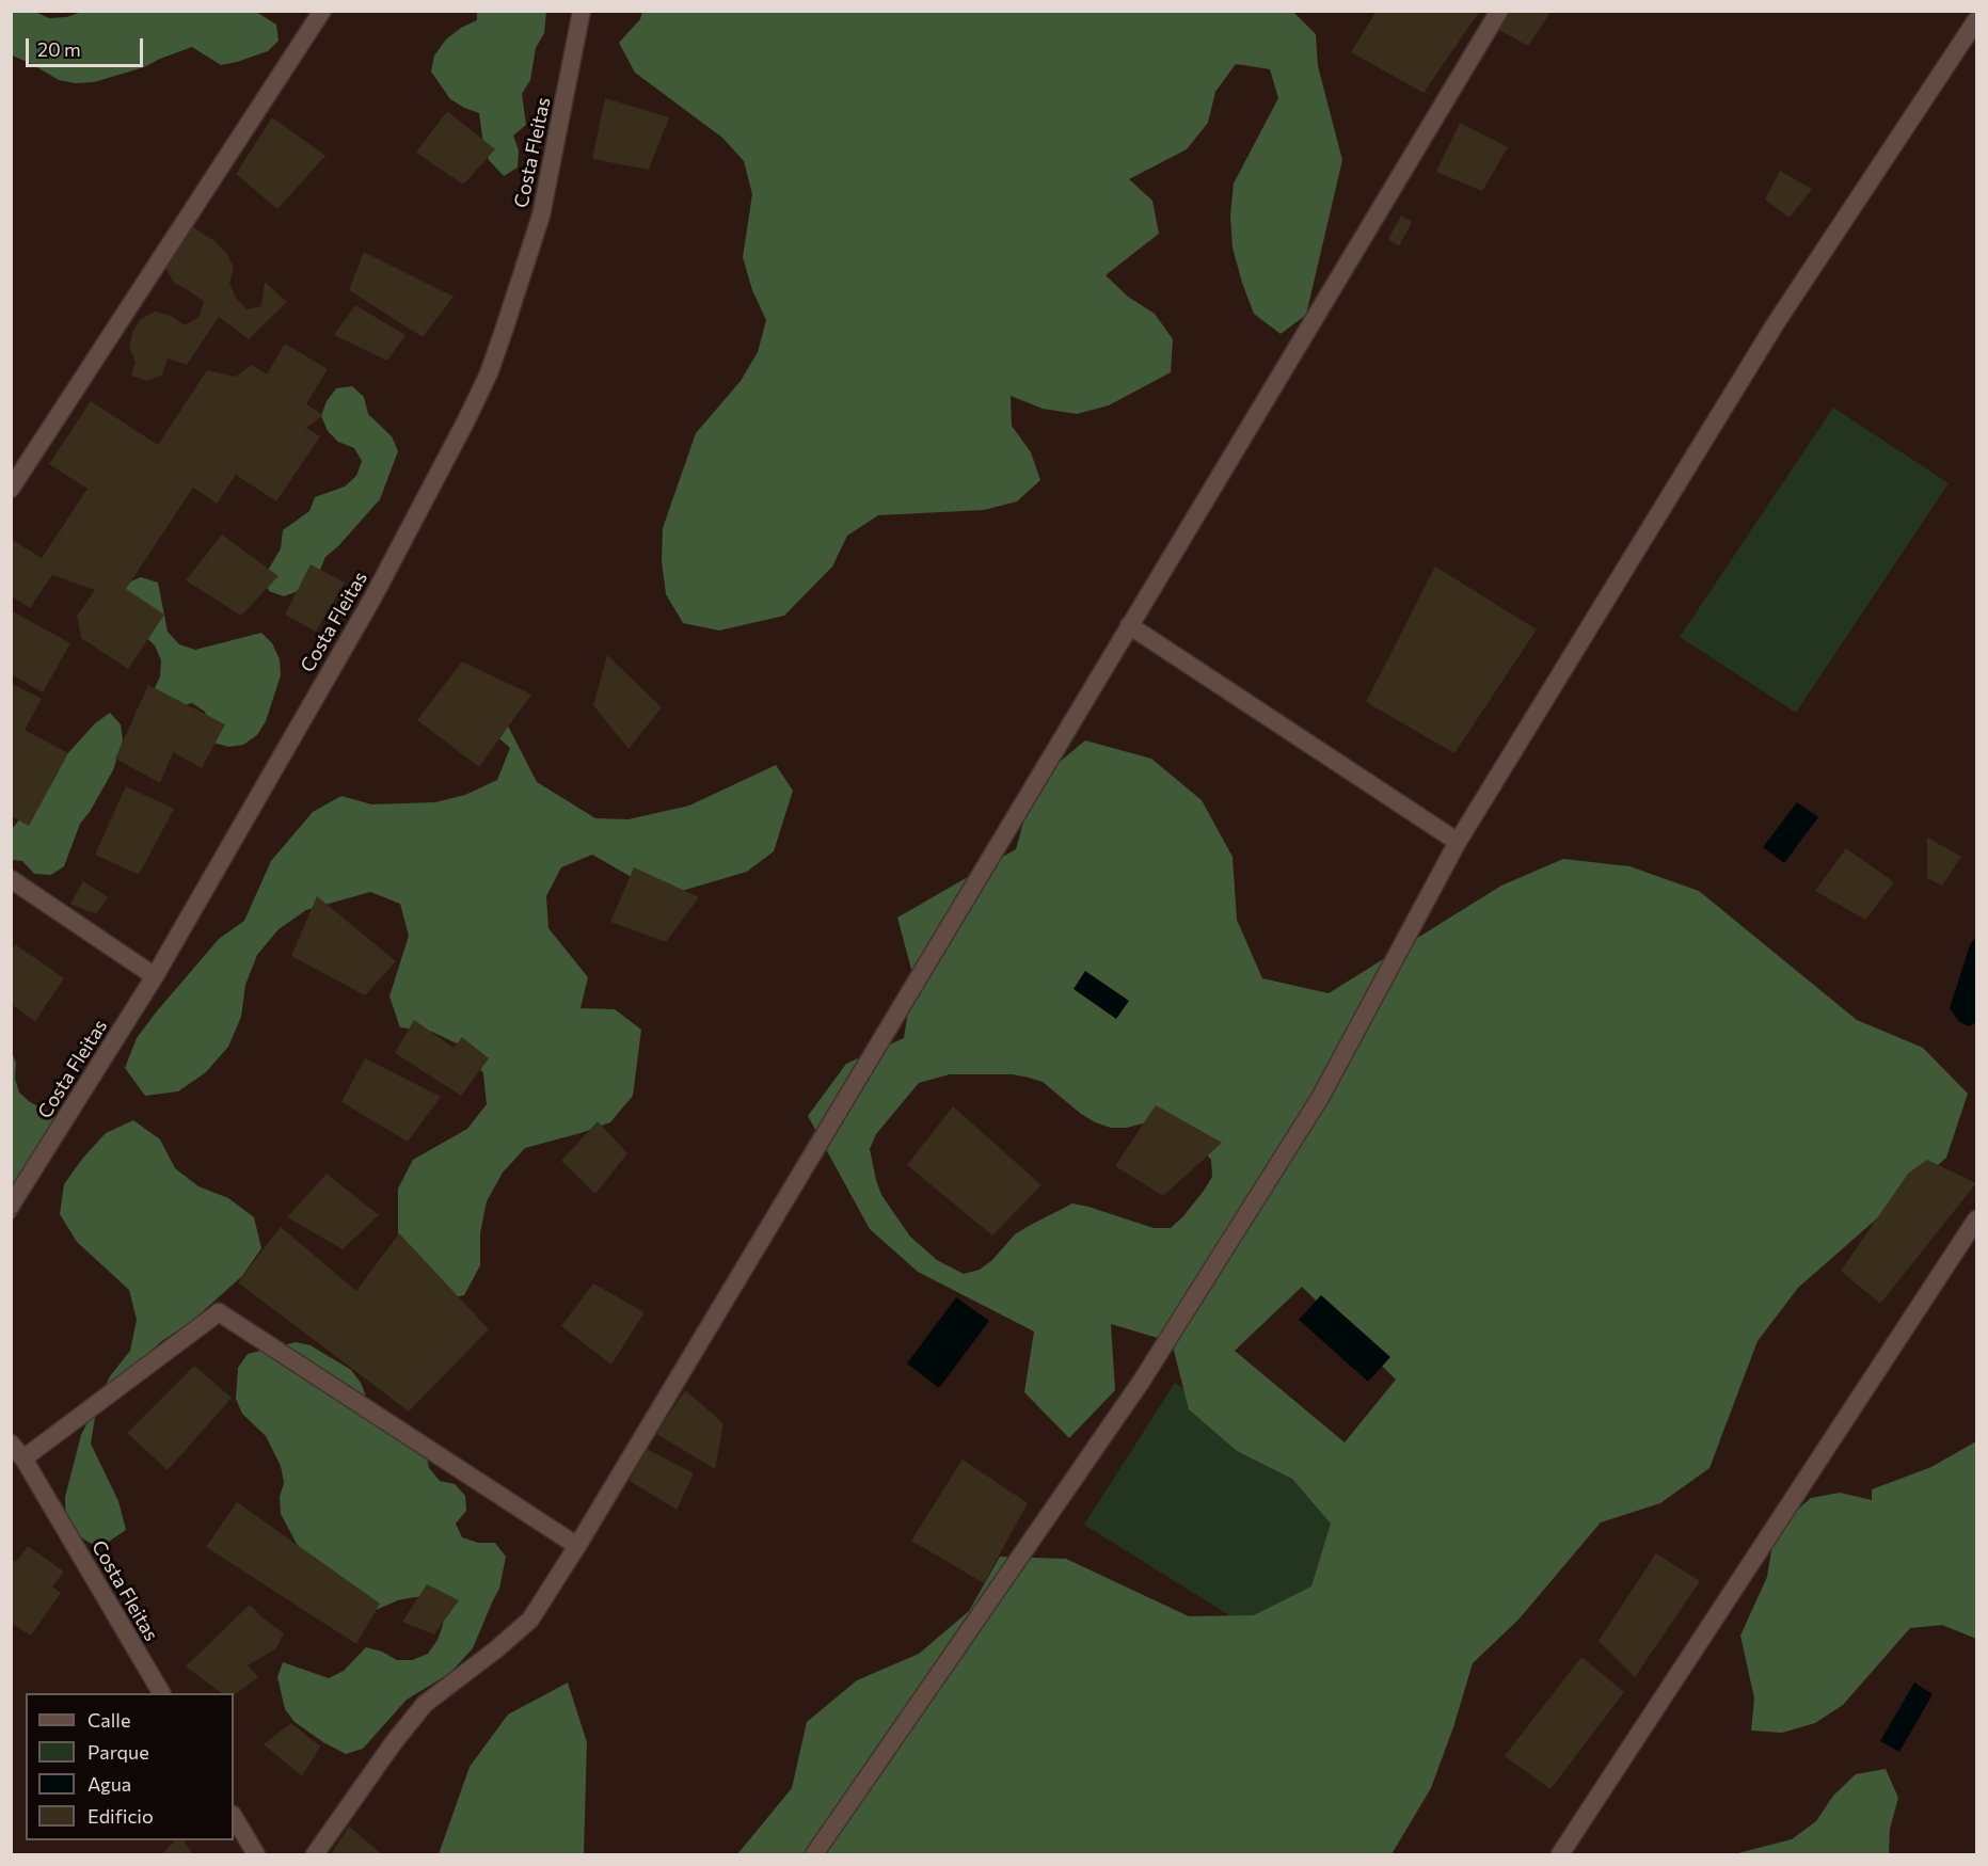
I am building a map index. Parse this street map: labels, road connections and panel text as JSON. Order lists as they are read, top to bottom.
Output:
{
  "streets": {
    "street": ["Costa Fleitas"]
  },
  "legend": [
    "Calle",
    "Parque",
    "Agua",
    "Edificio"
  ],
  "scale_bar": "20 m"
}
